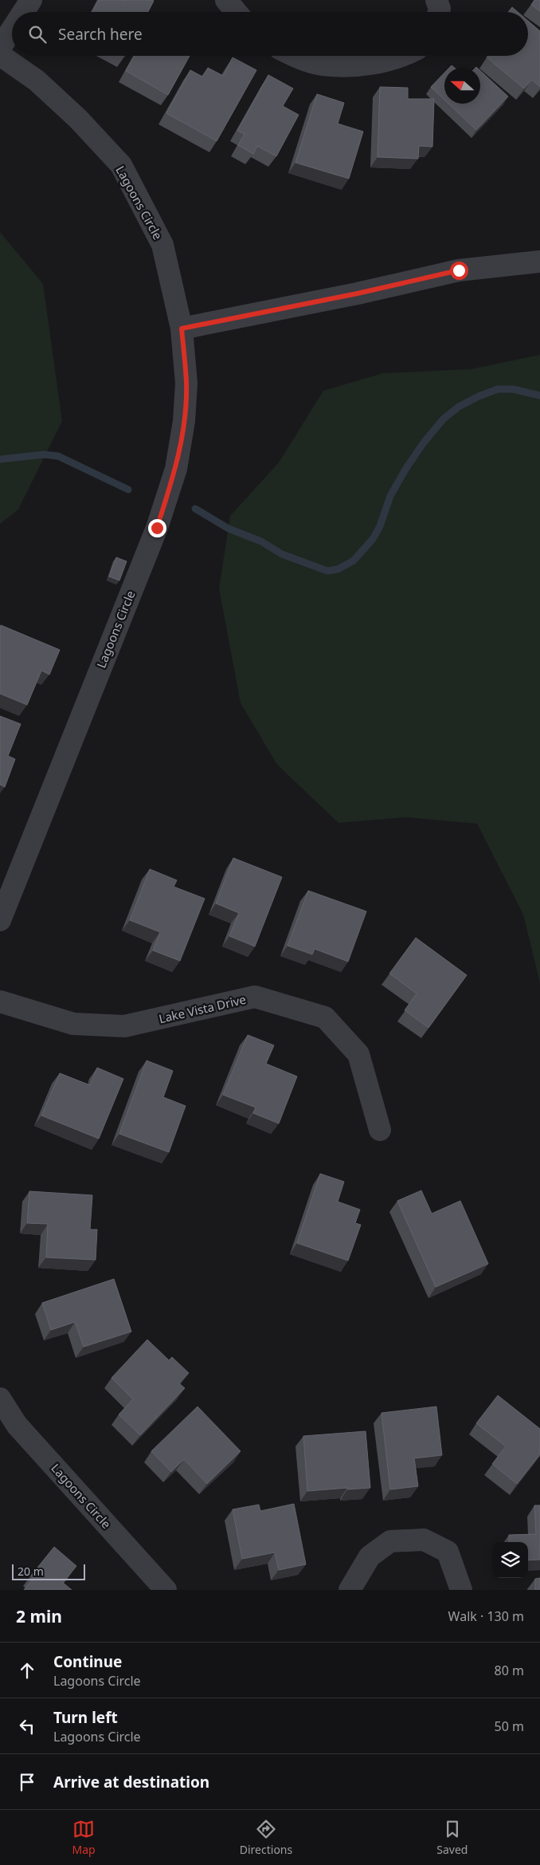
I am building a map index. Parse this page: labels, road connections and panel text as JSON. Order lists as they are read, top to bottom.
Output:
{
  "streets": {
    "street": ["Lagoons Circle", "Lake Vista Drive"]
  },
  "scale_bar": "20 m",
  "north": "left",
  "page": {
    "search": "Search here",
    "scale": "20 m",
    "heading": ["2 min", "Walk · 130 m"],
    "list": [
      ["Continue", "Lagoons Circle", "80 m"],
      ["Turn left", "Lagoons Circle", "50 m"],
      "Arrive at destination"
    ],
    "nav": ["Map", "Directions", "Saved"]
  }
}
